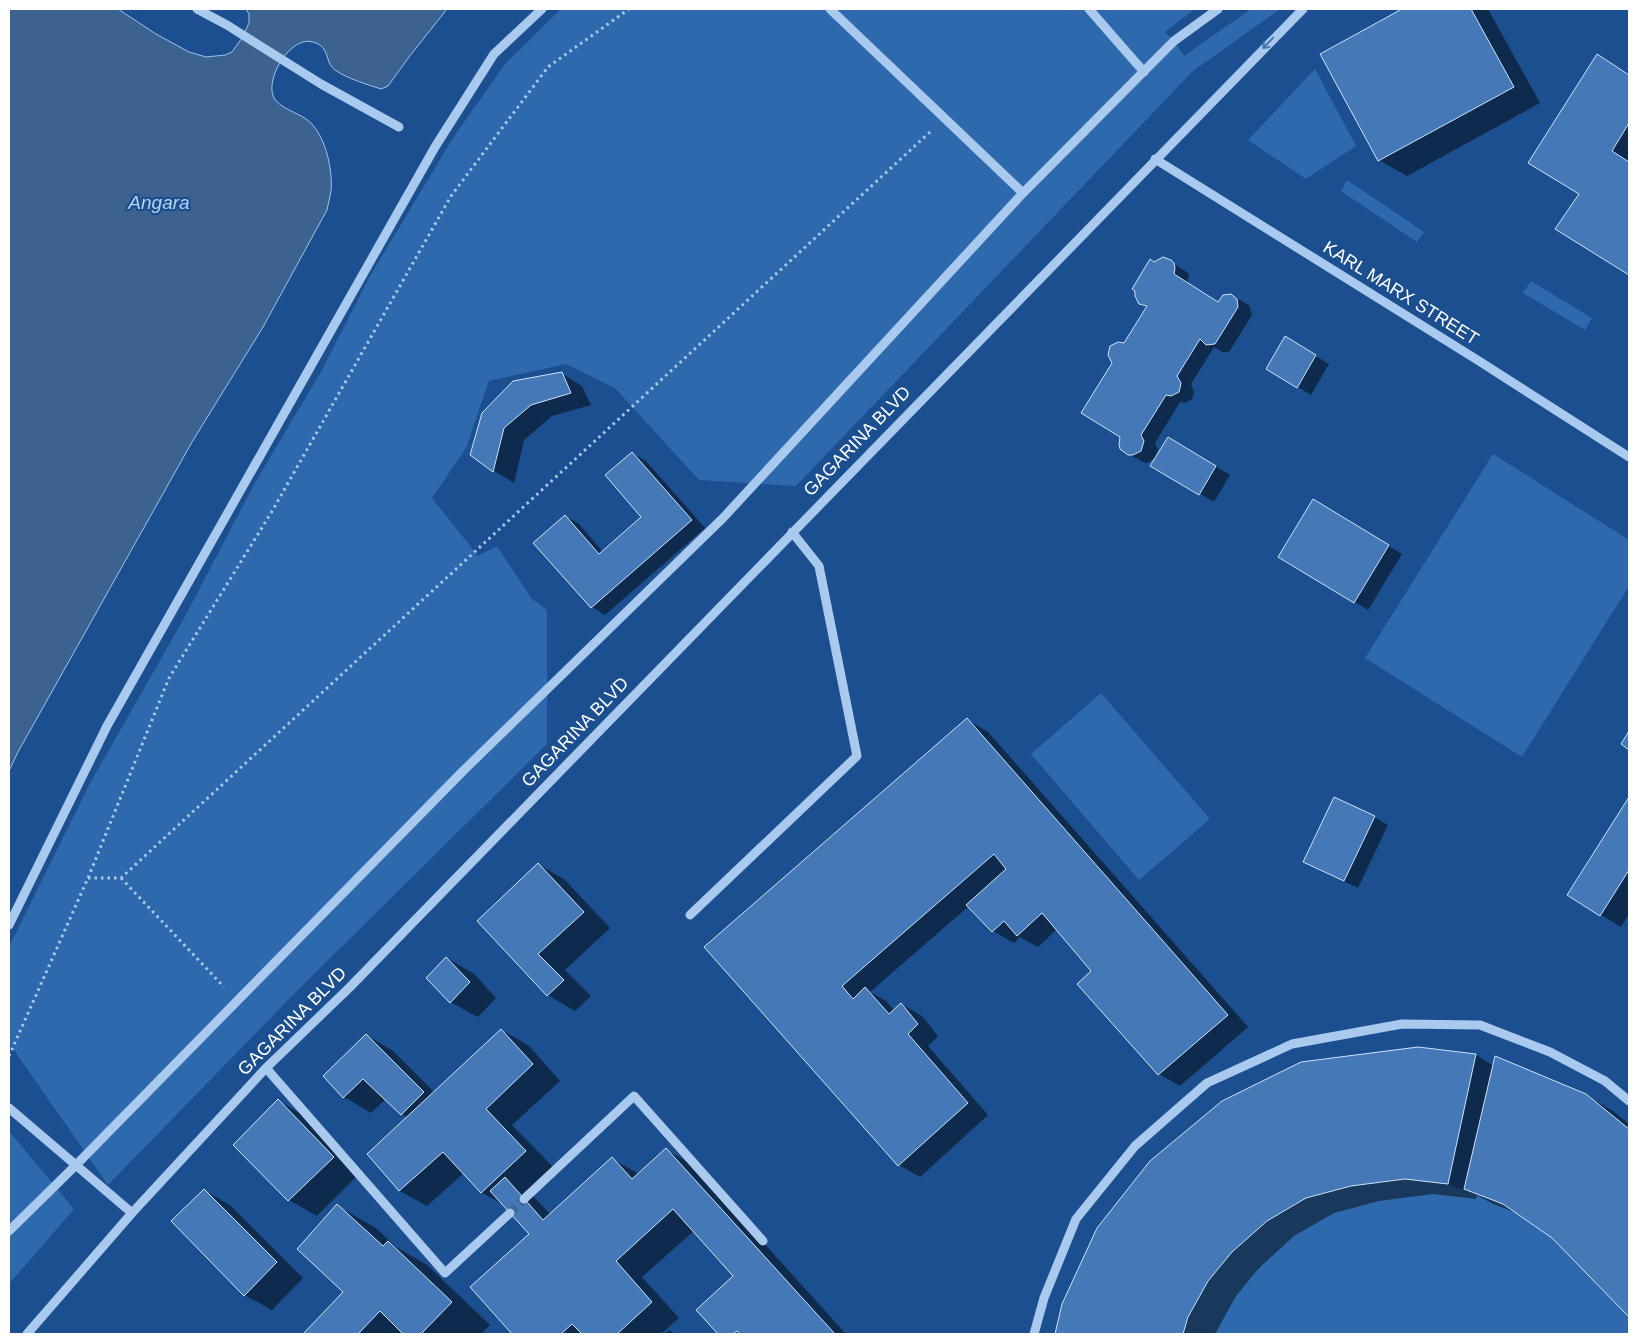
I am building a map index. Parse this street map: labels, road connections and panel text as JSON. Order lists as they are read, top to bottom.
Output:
{
  "streets": {
    "street": ["KARL MARX STREET", "GAGARINA BLVD"]
  },
  "crossings": [
    ["KARL MARX STREET", "GAGARINA BLVD"]
  ],
  "water": ["Angara"]
}
